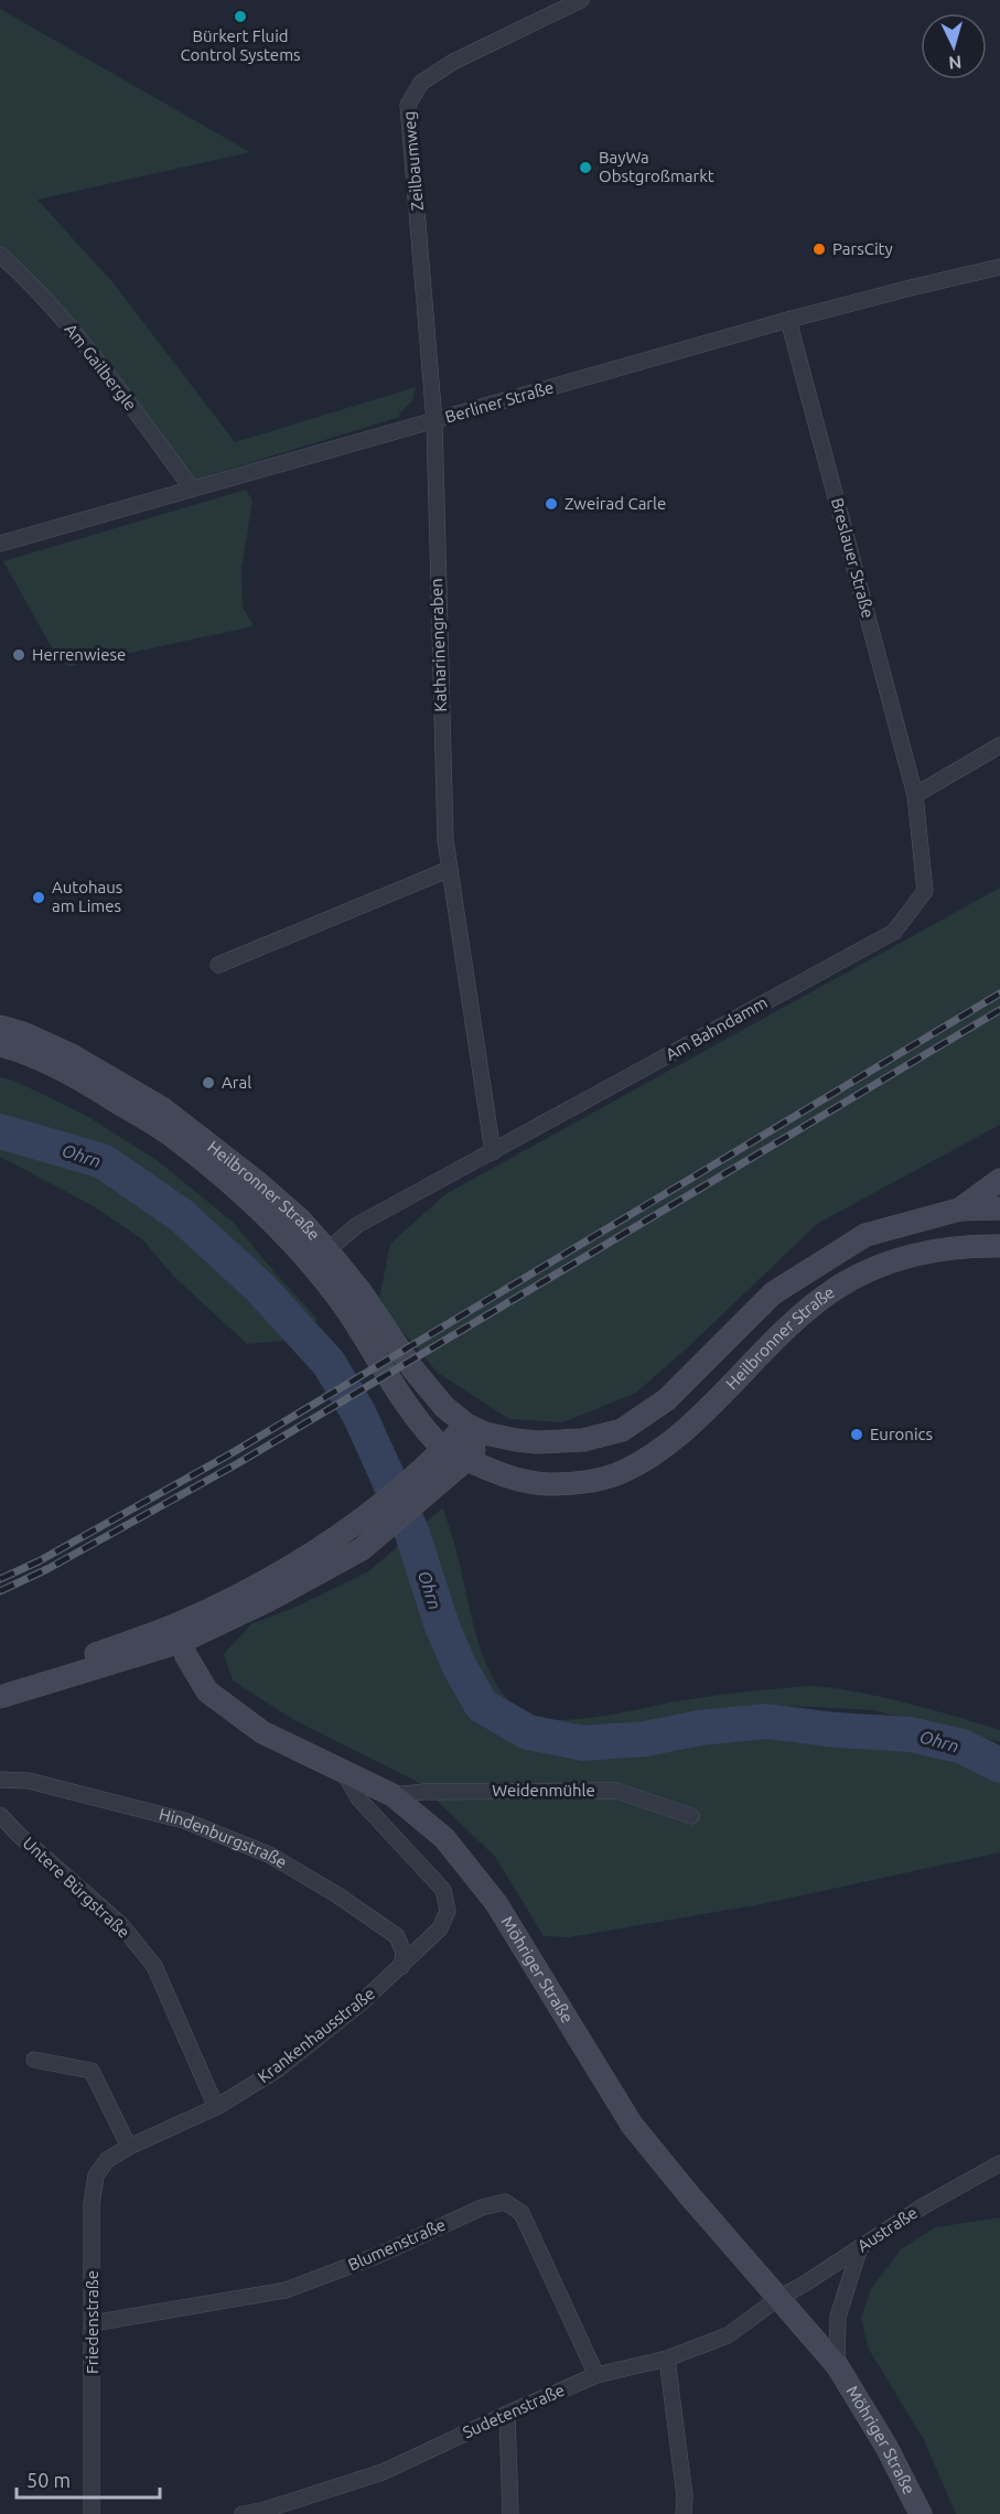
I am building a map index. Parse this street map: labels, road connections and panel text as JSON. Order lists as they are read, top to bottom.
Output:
{
  "streets": {
    "main road": ["Heilbronner Straße", "Möhriger Straße"],
    "street": [
      "Zeilbaumweg",
      "Am Gailbergle",
      "Berliner Straße",
      "Breslauer Straße",
      "Katharinengraben",
      "Am Bahndamm",
      "Weidenmühle",
      "Hindenburgstraße",
      "Untere Bürgstraße",
      "Krankenhausstraße",
      "Austraße",
      "Blumenstraße",
      "Friedenstraße",
      "Sudetenstraße"
    ]
  },
  "crossings": [
    ["Zeilbaumweg", "Berliner Straße"],
    ["Zeilbaumweg", "Katharinengraben"],
    ["Am Gailbergle", "Berliner Straße"],
    ["Berliner Straße", "Breslauer Straße"],
    ["Berliner Straße", "Katharinengraben"],
    ["Breslauer Straße", "Am Bahndamm"],
    ["Katharinengraben", "Am Bahndamm"],
    ["Am Bahndamm", "Heilbronner Straße"],
    ["Weidenmühle", "Möhriger Straße"],
    ["Hindenburgstraße", "Krankenhausstraße"],
    ["Untere Bürgstraße", "Krankenhausstraße"],
    ["Möhriger Straße", "Krankenhausstraße"],
    ["Möhriger Straße", "Austraße"],
    ["Möhriger Straße", "Sudetenstraße"],
    ["Krankenhausstraße", "Friedenstraße"],
    ["Austraße", "Sudetenstraße"],
    ["Blumenstraße", "Friedenstraße"],
    ["Blumenstraße", "Sudetenstraße"]
  ],
  "water": ["Ohrn"],
  "places": [
    "Bürkert Fluid Control Systems",
    "BayWa Obstgroßmarkt",
    "ParsCity",
    "Zweirad Carle",
    "Herrenwiese",
    "Autohaus am Limes",
    "Aral",
    "Euronics"
  ],
  "scale_bar": "50 m",
  "north": "bottom"
}
